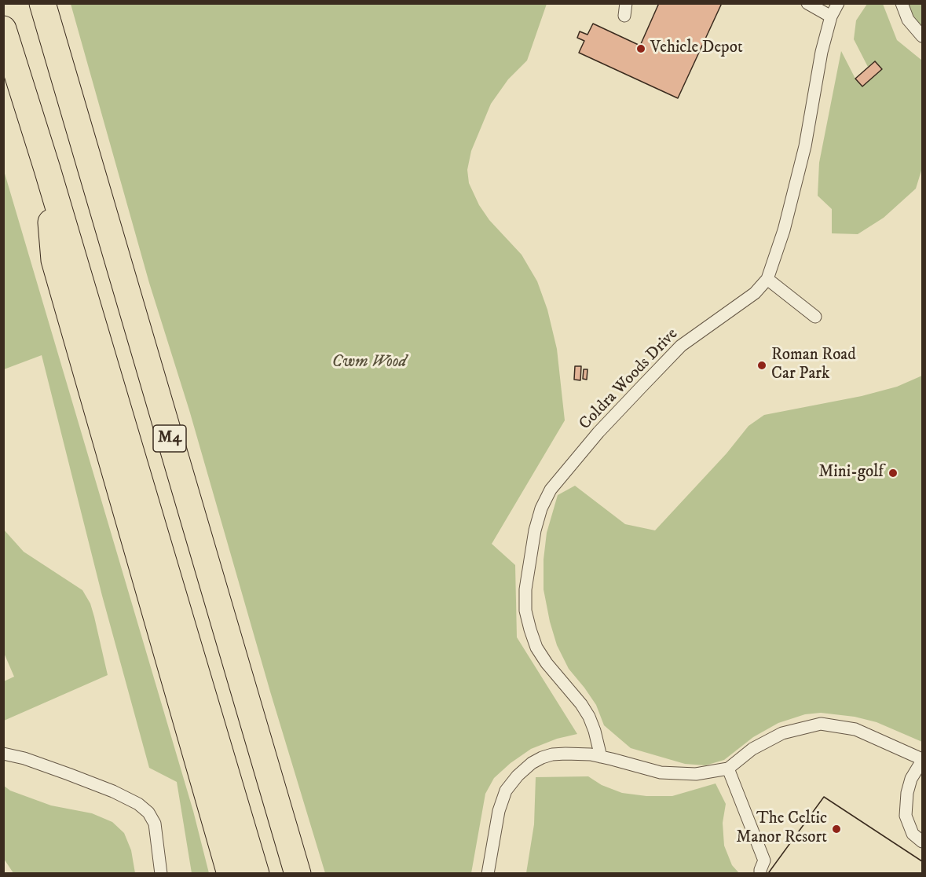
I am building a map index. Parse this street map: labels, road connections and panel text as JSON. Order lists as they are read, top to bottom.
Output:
{
  "streets": {
    "highway": ["M4"],
    "lane": ["Coldra Woods Drive"]
  },
  "parks": ["Cwm Wood"],
  "places": [
    "Vehicle Depot",
    "Roman Road Car Park",
    "Mini-golf",
    "The Celtic Manor Resort"
  ]
}
